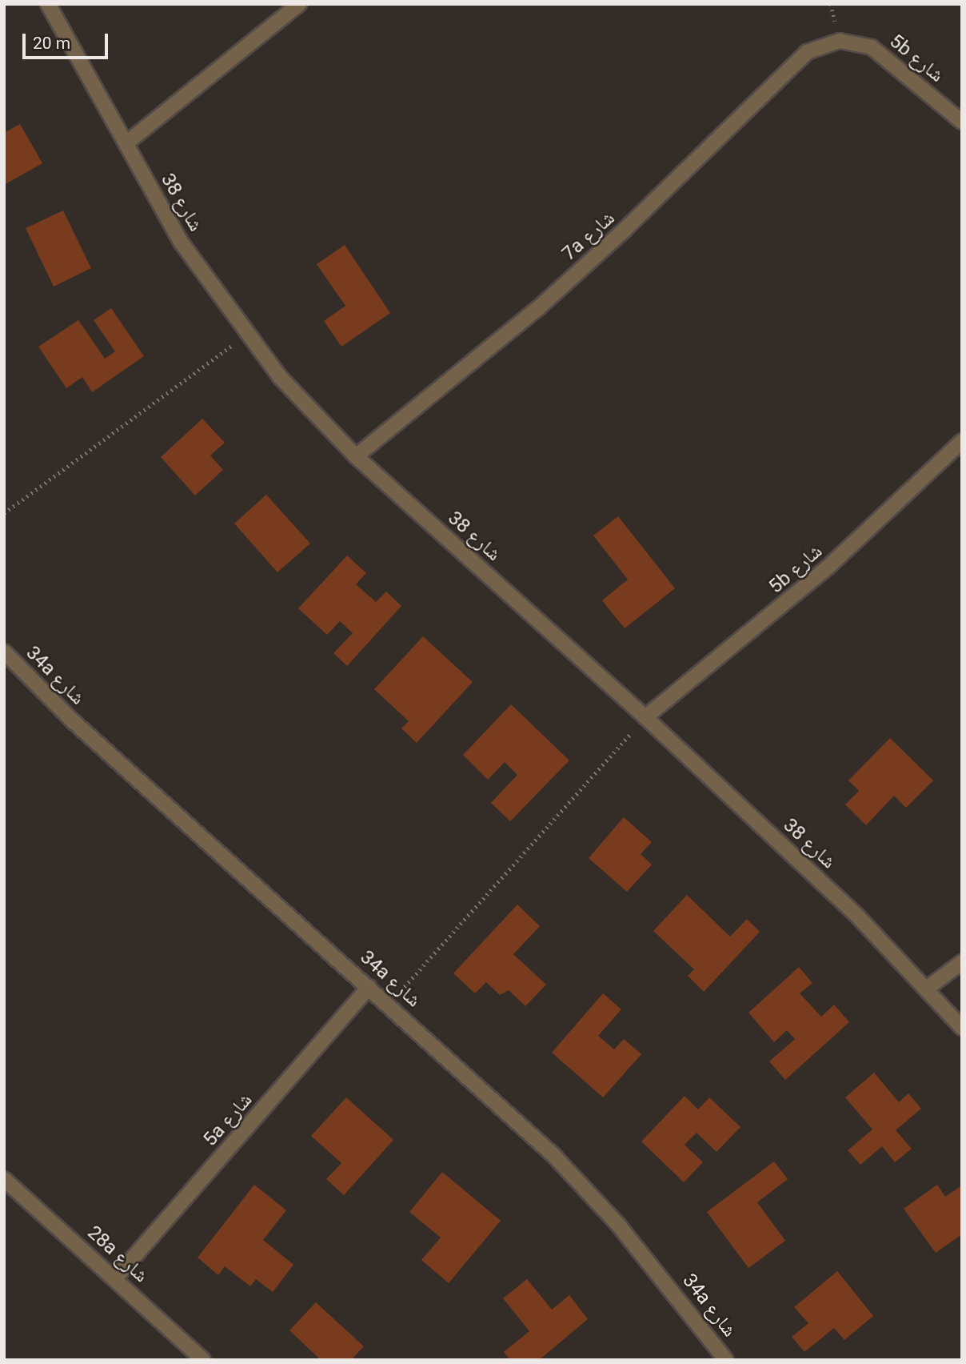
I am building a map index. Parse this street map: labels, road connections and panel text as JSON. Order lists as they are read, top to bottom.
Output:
{
  "streets": {
    "street": [
      "5b شارع",
      "شارع 38",
      "7a شارع",
      "34a شارع",
      "5a شارع",
      "28a شارع"
    ]
  },
  "crossings": [
    ["5b شارع", "شارع 38"],
    ["5b شارع", "7a شارع"],
    ["شارع 38", "7a شارع"],
    ["34a شارع", "5a شارع"],
    ["5a شارع", "28a شارع"]
  ],
  "scale_bar": "20 m"
}
